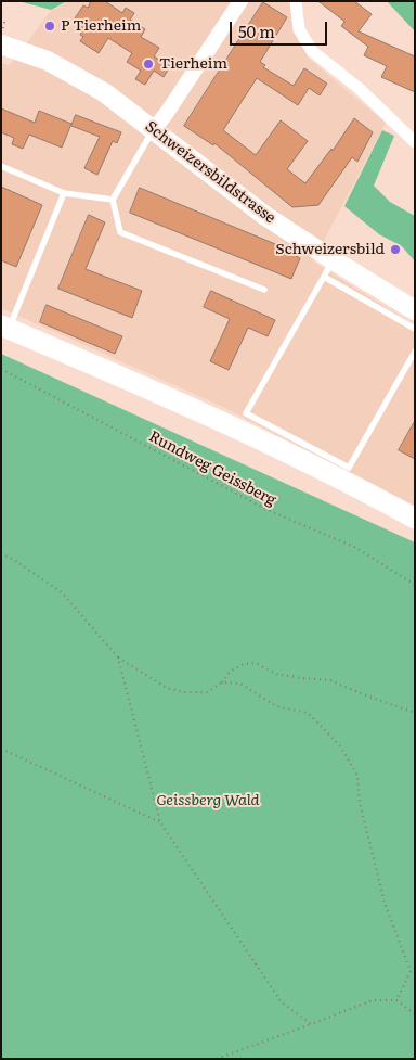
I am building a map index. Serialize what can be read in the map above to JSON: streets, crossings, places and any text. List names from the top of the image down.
{
  "streets": {
    "main road": ["Schweizersbildstrasse"],
    "path": ["Rundweg Geissberg"]
  },
  "parks": ["Geissberg Wald"],
  "places": ["P Tierheim", "Tierheim", "Schweizersbild"],
  "scale_bar": "50 m"
}
